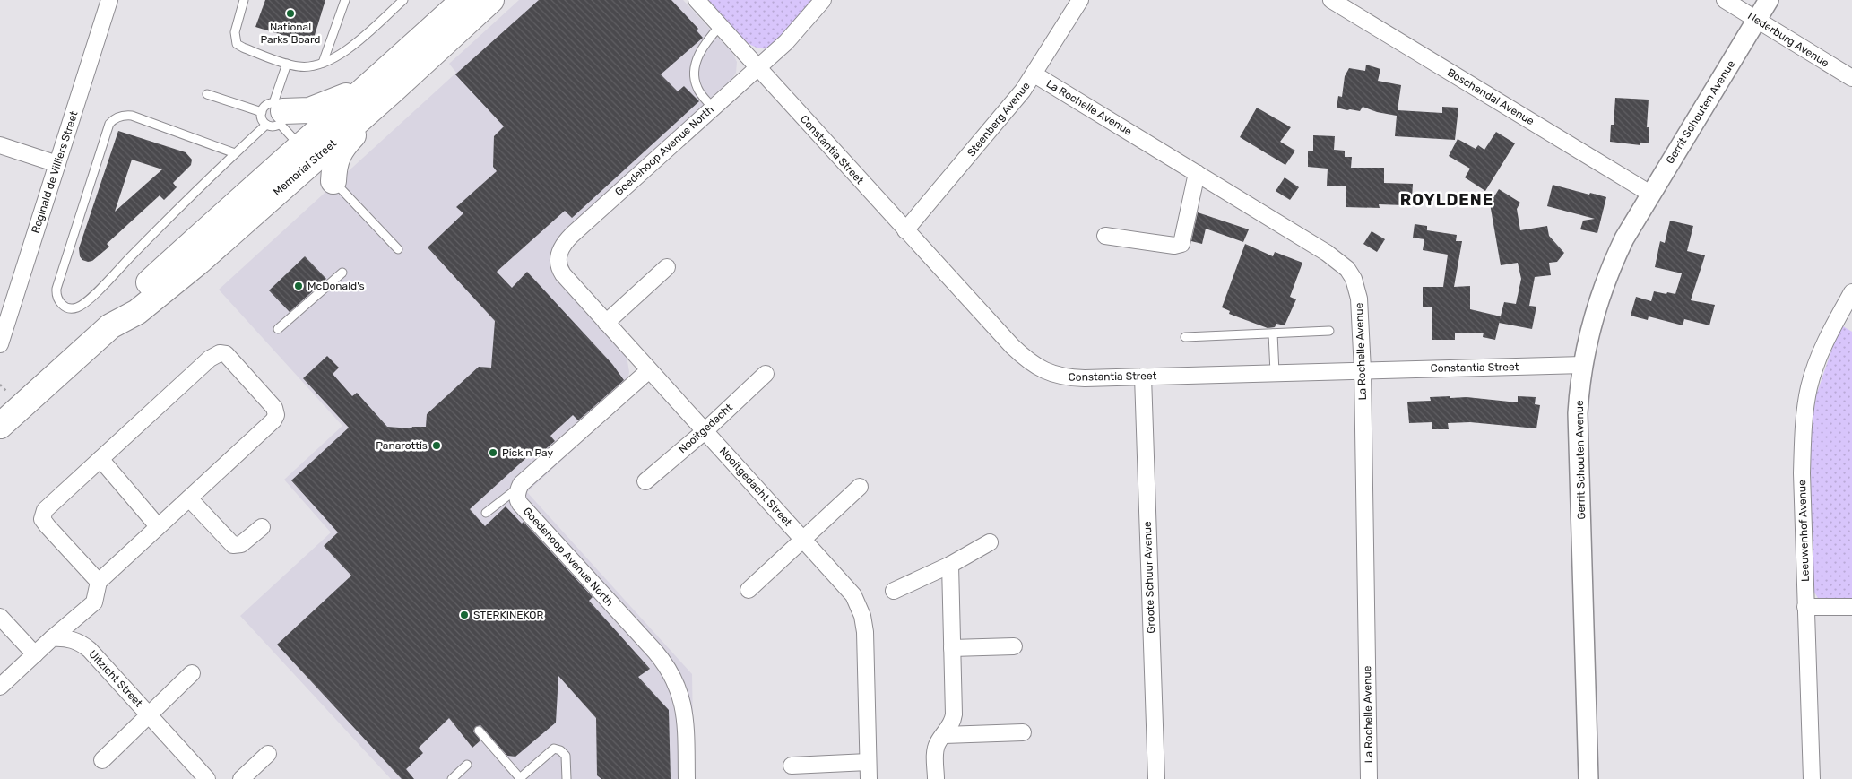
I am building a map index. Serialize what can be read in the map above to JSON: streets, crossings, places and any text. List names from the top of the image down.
{
  "streets": {
    "highway": ["Memorial Street"],
    "street": [
      "Nederburg Avenue",
      "Boschendal Avenue",
      "La Rochelle Avenue",
      "Gerrit Schouten Avenue",
      "Steenberg Avenue",
      "Constantia Street",
      "Goedehoop Avenue North",
      "Reginald de Villiers Street",
      "Nooitgedacht",
      "Nooitgedacht Street",
      "Leeuwenhof Avenue",
      "Groote Schuur Avenue",
      "Uitzicht Street"
    ]
  },
  "crossings": [
    ["Nederburg Avenue", "Gerrit Schouten Avenue"],
    ["Boschendal Avenue", "Gerrit Schouten Avenue"],
    ["La Rochelle Avenue", "Steenberg Avenue"],
    ["La Rochelle Avenue", "Constantia Street"],
    ["Gerrit Schouten Avenue", "Constantia Street"],
    ["Steenberg Avenue", "Constantia Street"],
    ["Constantia Street", "Goedehoop Avenue North"],
    ["Constantia Street", "Groote Schuur Avenue"],
    ["Goedehoop Avenue North", "Nooitgedacht Street"],
    ["Nooitgedacht", "Nooitgedacht Street"]
  ],
  "districts": ["ROYLDENE"],
  "places": [
    "National Parks Board",
    "McDonald's",
    "Panarottis",
    "Pick n Pay",
    "STERKINEKOR"
  ]
}
